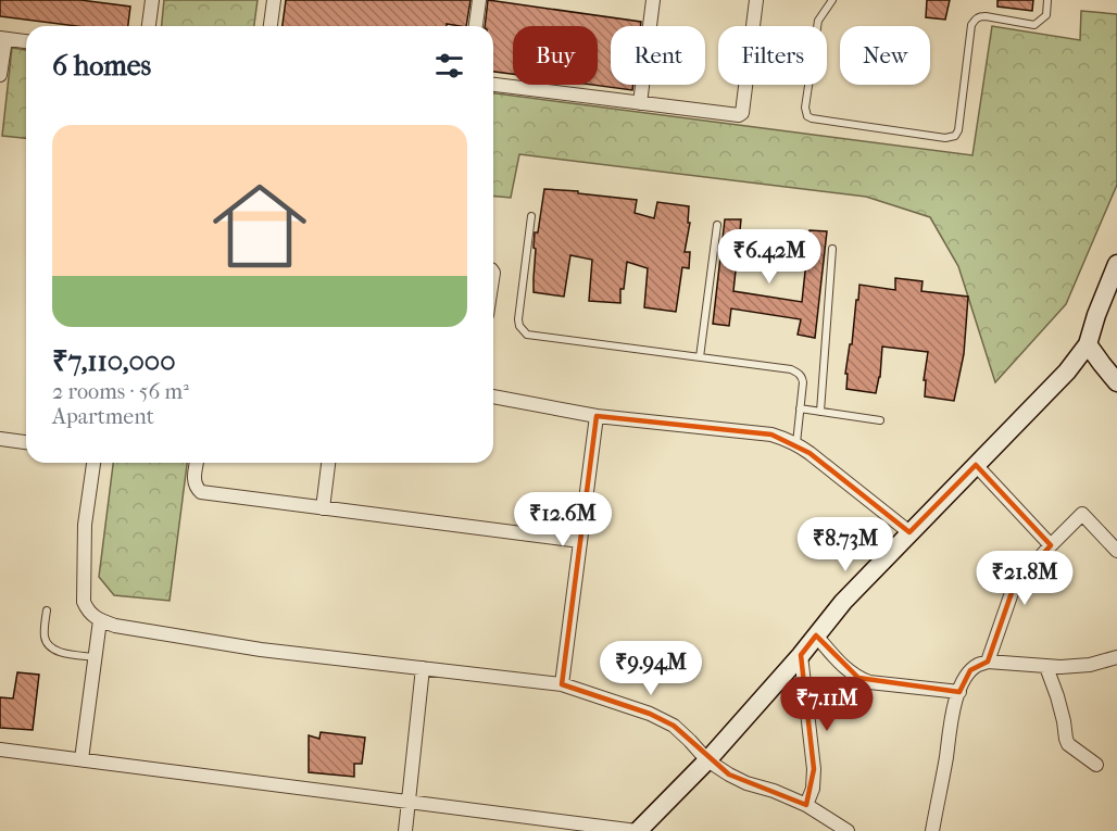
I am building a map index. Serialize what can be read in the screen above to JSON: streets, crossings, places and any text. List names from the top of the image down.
{
  "page": {
    "chip": [
      "Buy",
      "Rent",
      "Filters",
      "New"
    ],
    "heading": "6 homes",
    "list": [
      {
        "name": "₹7,110,000",
        "note": "2 rooms · 56 m² · Apartment"
      }
    ],
    "price": [
      "₹6.42M",
      "₹12.6M",
      "₹8.73M",
      "₹21.8M",
      "₹9.94M",
      "₹7.11M"
    ]
  }
}
